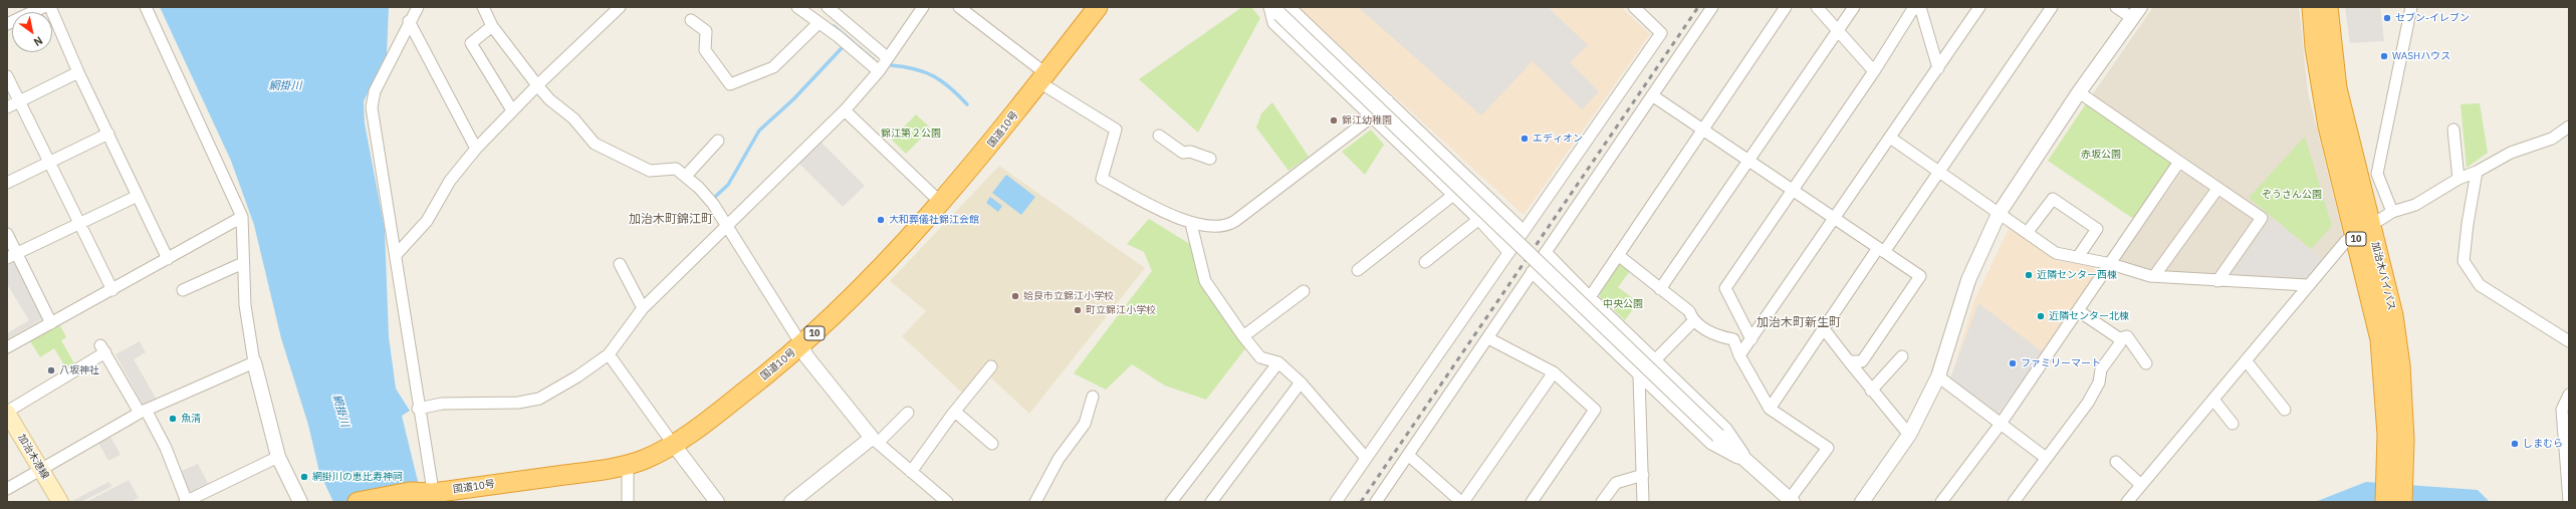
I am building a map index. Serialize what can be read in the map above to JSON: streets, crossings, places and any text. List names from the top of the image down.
{
  "streets": {
    "highway": ["国道10号", "10", "加治木バイパス"],
    "main road": ["加治木港線"]
  },
  "districts": ["加治木町錦江町", "加治木町新生町"],
  "water": ["網掛川"],
  "parks": [
    "錦江第２公園",
    "赤坂公園",
    "ぞうさん公園",
    "中央公園"
  ],
  "places": [
    "セブン-イレブン",
    "WASHハウス",
    "錦江幼稚園",
    "エディオン",
    "大和葬儀社錦江会館",
    "近隣センター西棟",
    "姶良市立錦江小学校",
    "町立錦江小学校",
    "近隣センター北棟",
    "ファミリーマート",
    "八坂神社",
    "魚清",
    "しまむら",
    "網掛川の恵比寿神祠"
  ],
  "north": "bottom right"
}
